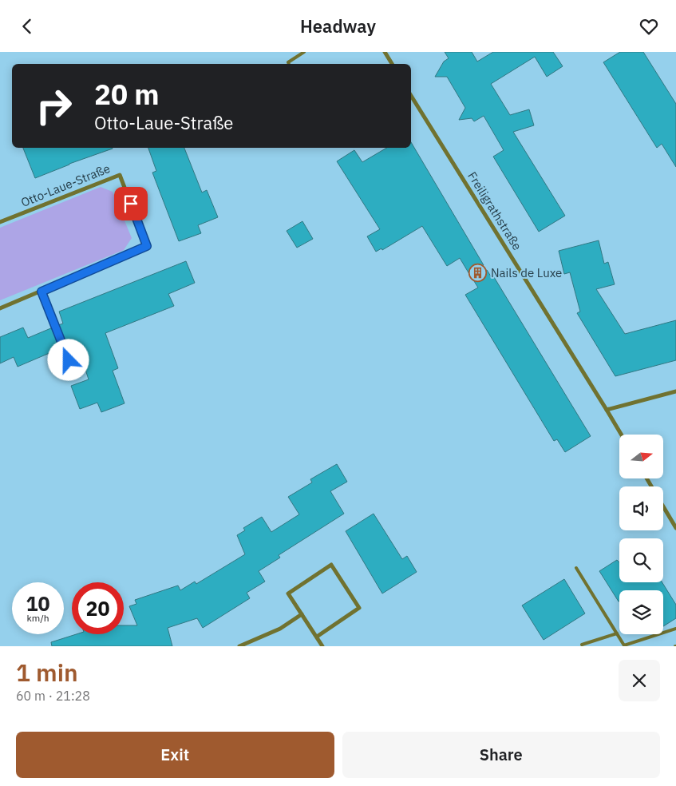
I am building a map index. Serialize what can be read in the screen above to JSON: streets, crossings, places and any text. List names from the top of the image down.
{
  "streets": {
    "street": ["Otto-Laue-Straße", "Freiligrathstraße"]
  },
  "places": {
    "building": ["Nails de Luxe"]
  },
  "north": "right",
  "page": {
    "header": "Headway",
    "turn": ["20 m", "Otto-Laue-Straße"],
    "speed": "10 km/h",
    "limit": "20",
    "heading": ["1 min", "60 m · 21:28"],
    "buttons": ["Exit", "Share"]
  }
}
